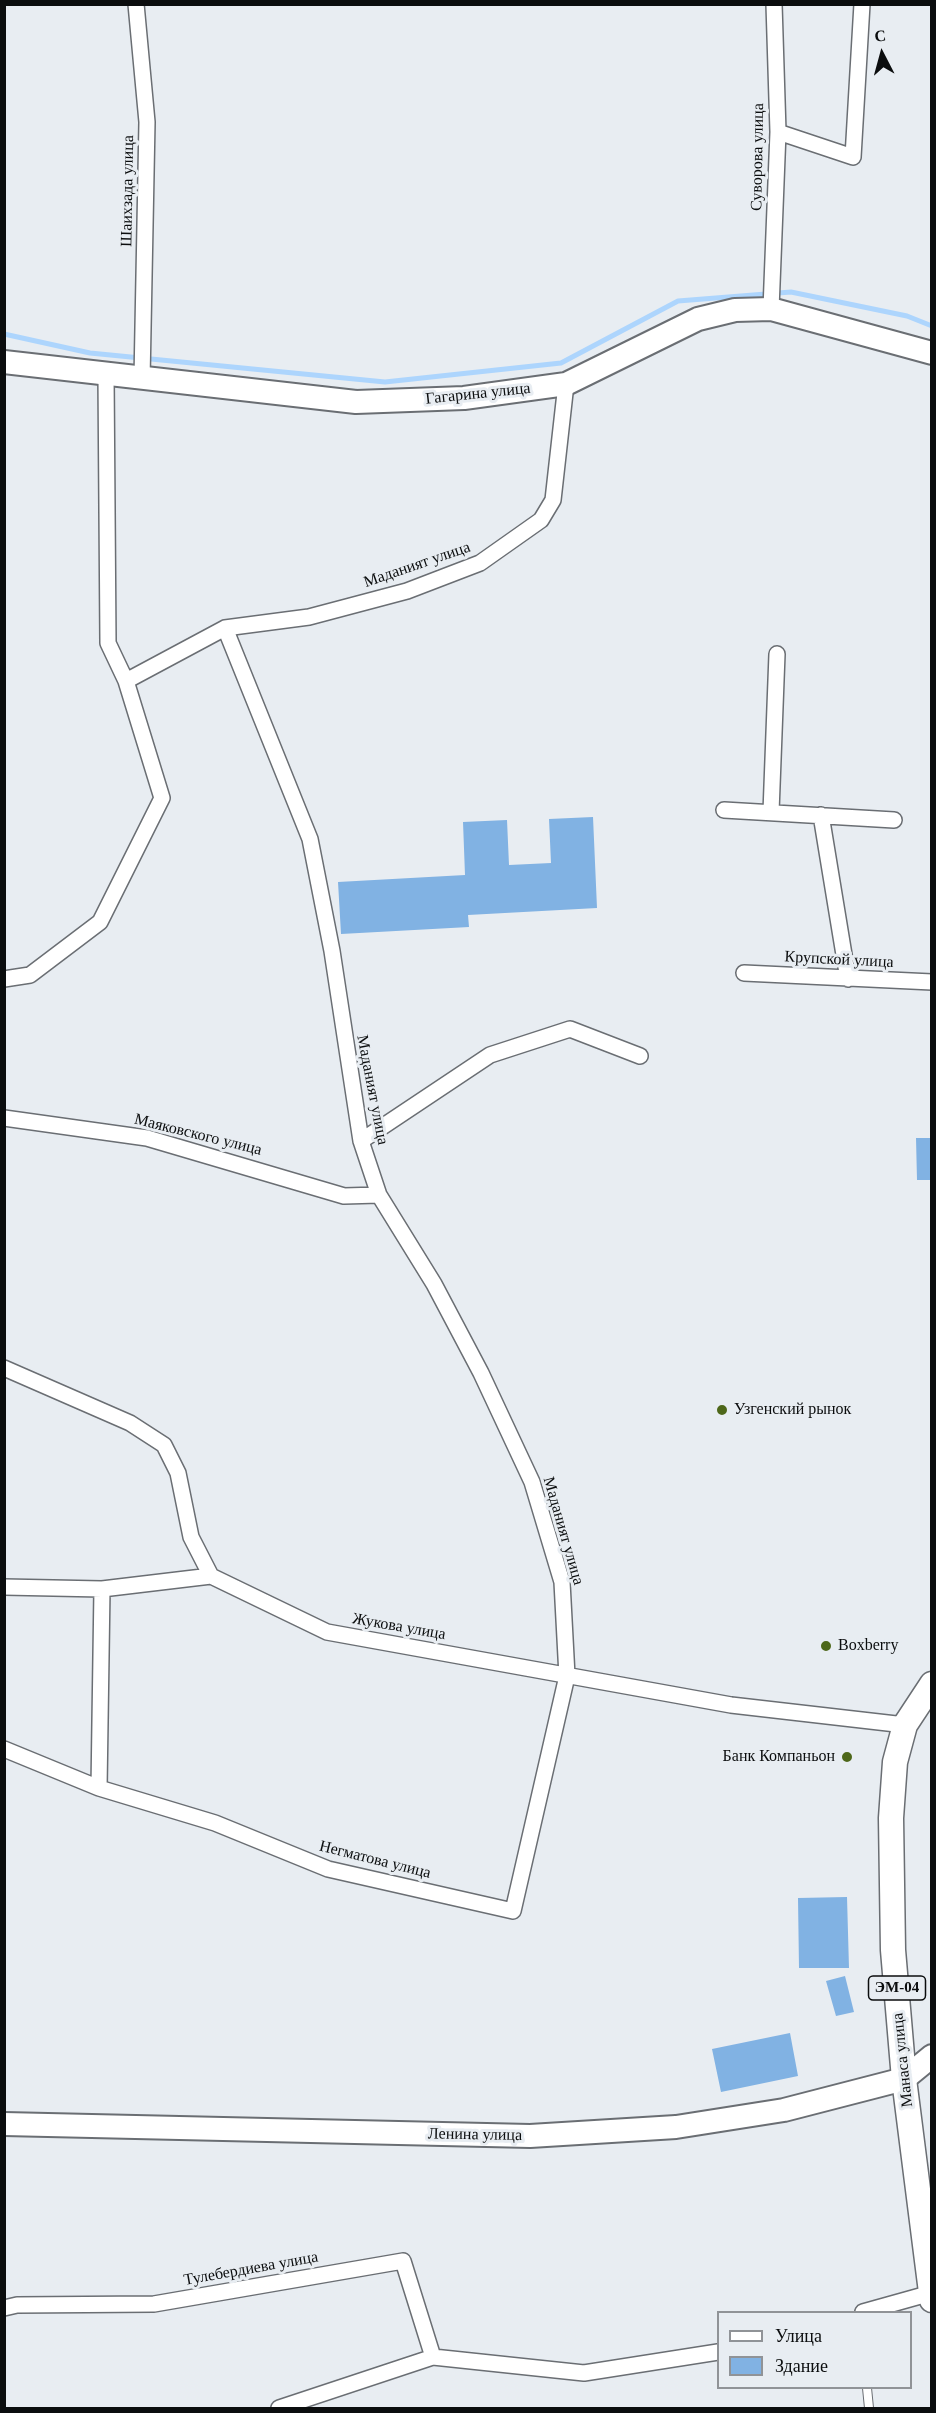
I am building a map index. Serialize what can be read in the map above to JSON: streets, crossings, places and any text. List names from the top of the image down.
{
  "streets": {
    "main road": ["ЭМ-04", "Манаса улица"],
    "street": [
      "Суворова улица",
      "Шаихзада улица",
      "Гагарина улица",
      "Маданият улица",
      "Крупской улица",
      "Маяковского улица",
      "Жукова улица",
      "Негматова улица",
      "Ленина улица",
      "Тулебердиева улица"
    ]
  },
  "crossings": [
    ["Суворова улица", "Гагарина улица"],
    ["Шаихзада улица", "Гагарина улица"],
    ["Гагарина улица", "Маданият улица"],
    ["Маданият улица", "Маяковского улица"],
    ["Маданият улица", "Жукова улица"],
    ["Маданият улица", "Негматова улица"],
    ["Жукова улица", "Негматова улица"],
    ["Жукова улица", "Манаса улица"],
    ["Манаса улица", "Ленина улица"]
  ],
  "places": ["Узгенский рынок", "Boxberry", "Банк Компаньон"],
  "legend": ["Улица", "Здание"],
  "north": "top"
}
